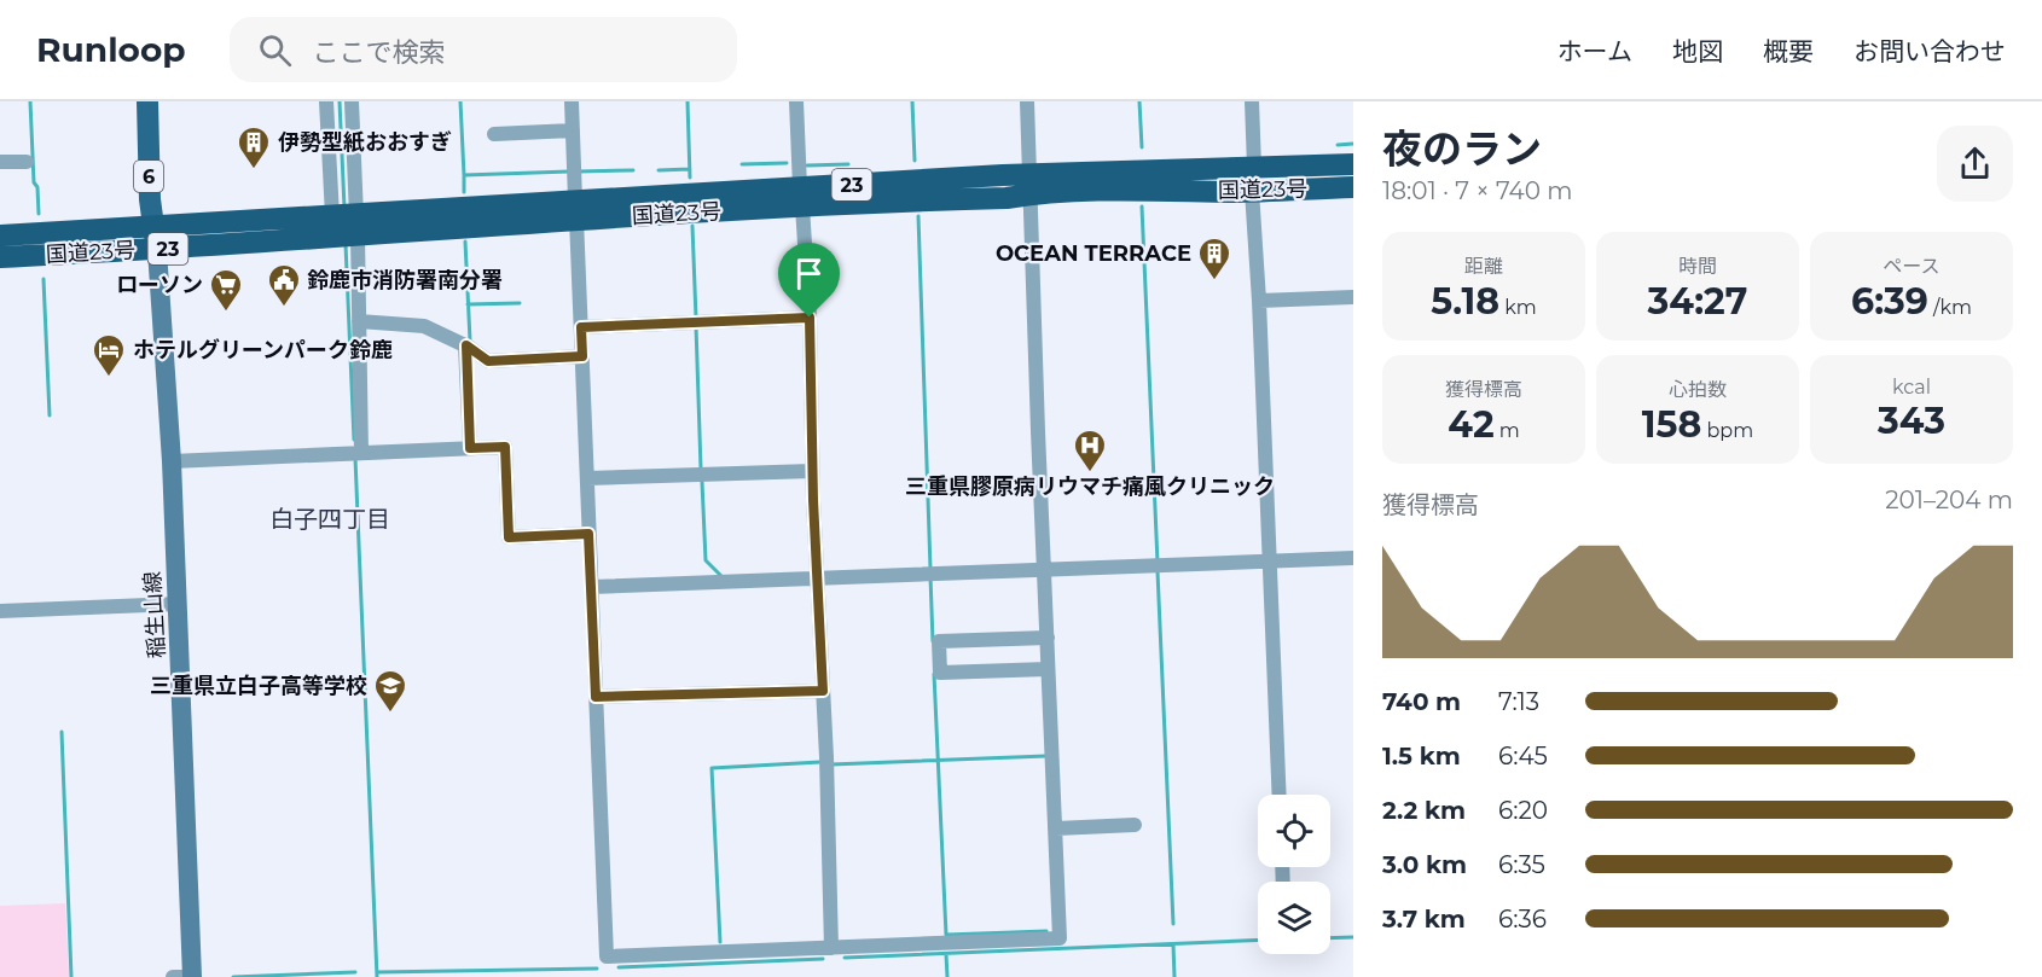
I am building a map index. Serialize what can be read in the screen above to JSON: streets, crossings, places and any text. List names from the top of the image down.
{
  "streets": {
    "highway": ["23", "国道23号"],
    "main road": ["6", "稲生山線"]
  },
  "crossings": [
    ["6", "国道23号"],
    ["6", "稲生山線"],
    ["国道23号", "稲生山線"]
  ],
  "districts": ["白子四丁目"],
  "places": {
    "building": ["伊勢型紙おおすぎ", "OCEAN TERRACE"],
    "public building": ["鈴鹿市消防署南分署"],
    "supermarket": ["ローソン"],
    "hotel": ["ホテルグリーンパーク鈴鹿"],
    "hospital": ["三重県膠原病リウマチ痛風クリニック"],
    "school or university": ["三重県立白子高等学校"]
  },
  "page": {
    "header": "Runloop",
    "search": "ここで検索",
    "nav": [
      "ホーム",
      "地図",
      "概要",
      "お問い合わせ"
    ],
    "heading": ["夜のラン", "18:01 · 7 × 740 m"],
    "stats": [
      ["距離", "5.18 km"],
      ["時間", "34:27"],
      ["ペース", "6:39 /km"],
      ["獲得標高", "42 m"],
      ["心拍数", "158 bpm"],
      ["kcal", "343"]
    ],
    "chart": ["獲得標高", "201–204 m"],
    "list": [
      {
        "name": "740 m",
        "note": "7:13"
      },
      {
        "name": "1.5 km",
        "note": "6:45"
      },
      {
        "name": "2.2 km",
        "note": "6:20"
      },
      {
        "name": "3.0 km",
        "note": "6:35"
      },
      {
        "name": "3.7 km",
        "note": "6:36"
      }
    ]
  }
}
